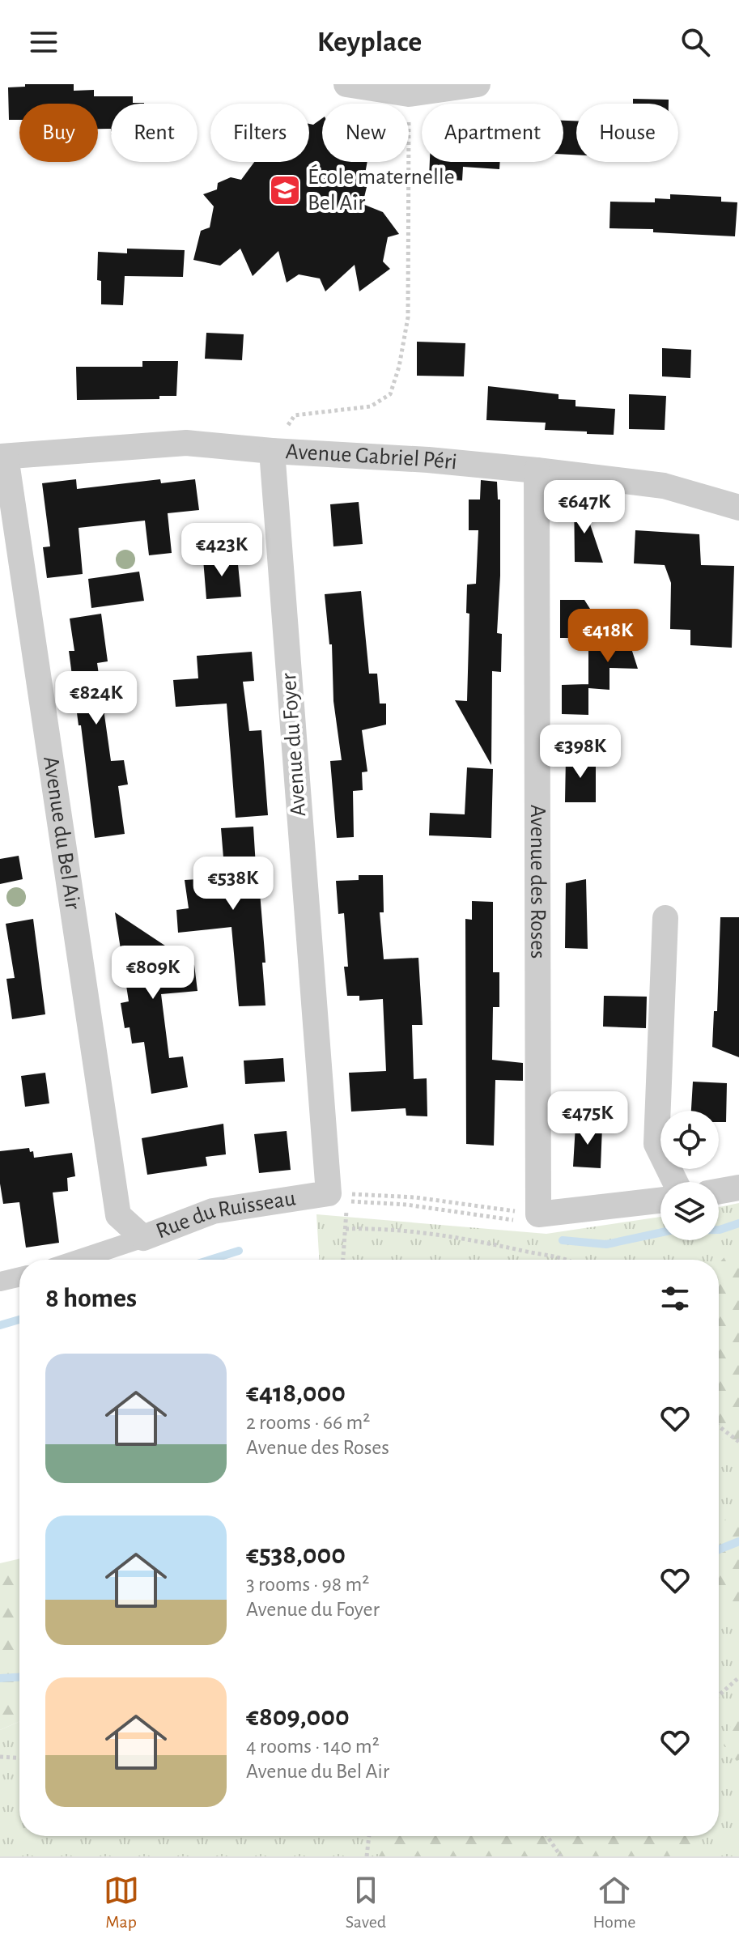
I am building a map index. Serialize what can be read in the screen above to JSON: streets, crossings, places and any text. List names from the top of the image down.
{
  "streets": {
    "street": [
      "Avenue Gabriel Péri",
      "Avenue du Foyer",
      "Avenue du Bel Air",
      "Avenue des Roses",
      "Rue du Ruisseau"
    ]
  },
  "crossings": [
    ["Avenue Gabriel Péri", "Avenue du Foyer"],
    ["Avenue Gabriel Péri", "Avenue du Bel Air"],
    ["Avenue Gabriel Péri", "Avenue des Roses"],
    ["Avenue du Foyer", "Rue du Ruisseau"],
    ["Avenue du Bel Air", "Rue du Ruisseau"]
  ],
  "places": {
    "school or university": ["École maternelle Bel Air"]
  },
  "page": {
    "header": "Keyplace",
    "chip": [
      "Buy",
      "Rent",
      "Filters",
      "New",
      "Apartment",
      "House"
    ],
    "price": [
      "€647K",
      "€423K",
      "€418K",
      "€824K",
      "€398K",
      "€538K",
      "€809K",
      "€475K"
    ],
    "heading": "8 homes",
    "list": [
      {
        "name": "€418,000",
        "note": "2 rooms · 66 m² · Avenue des Roses"
      },
      {
        "name": "€538,000",
        "note": "3 rooms · 98 m² · Avenue du Foyer"
      },
      {
        "name": "€809,000",
        "note": "4 rooms · 140 m² · Avenue du Bel Air"
      }
    ],
    "tabs": ["Map", "Saved", "Home"]
  }
}
